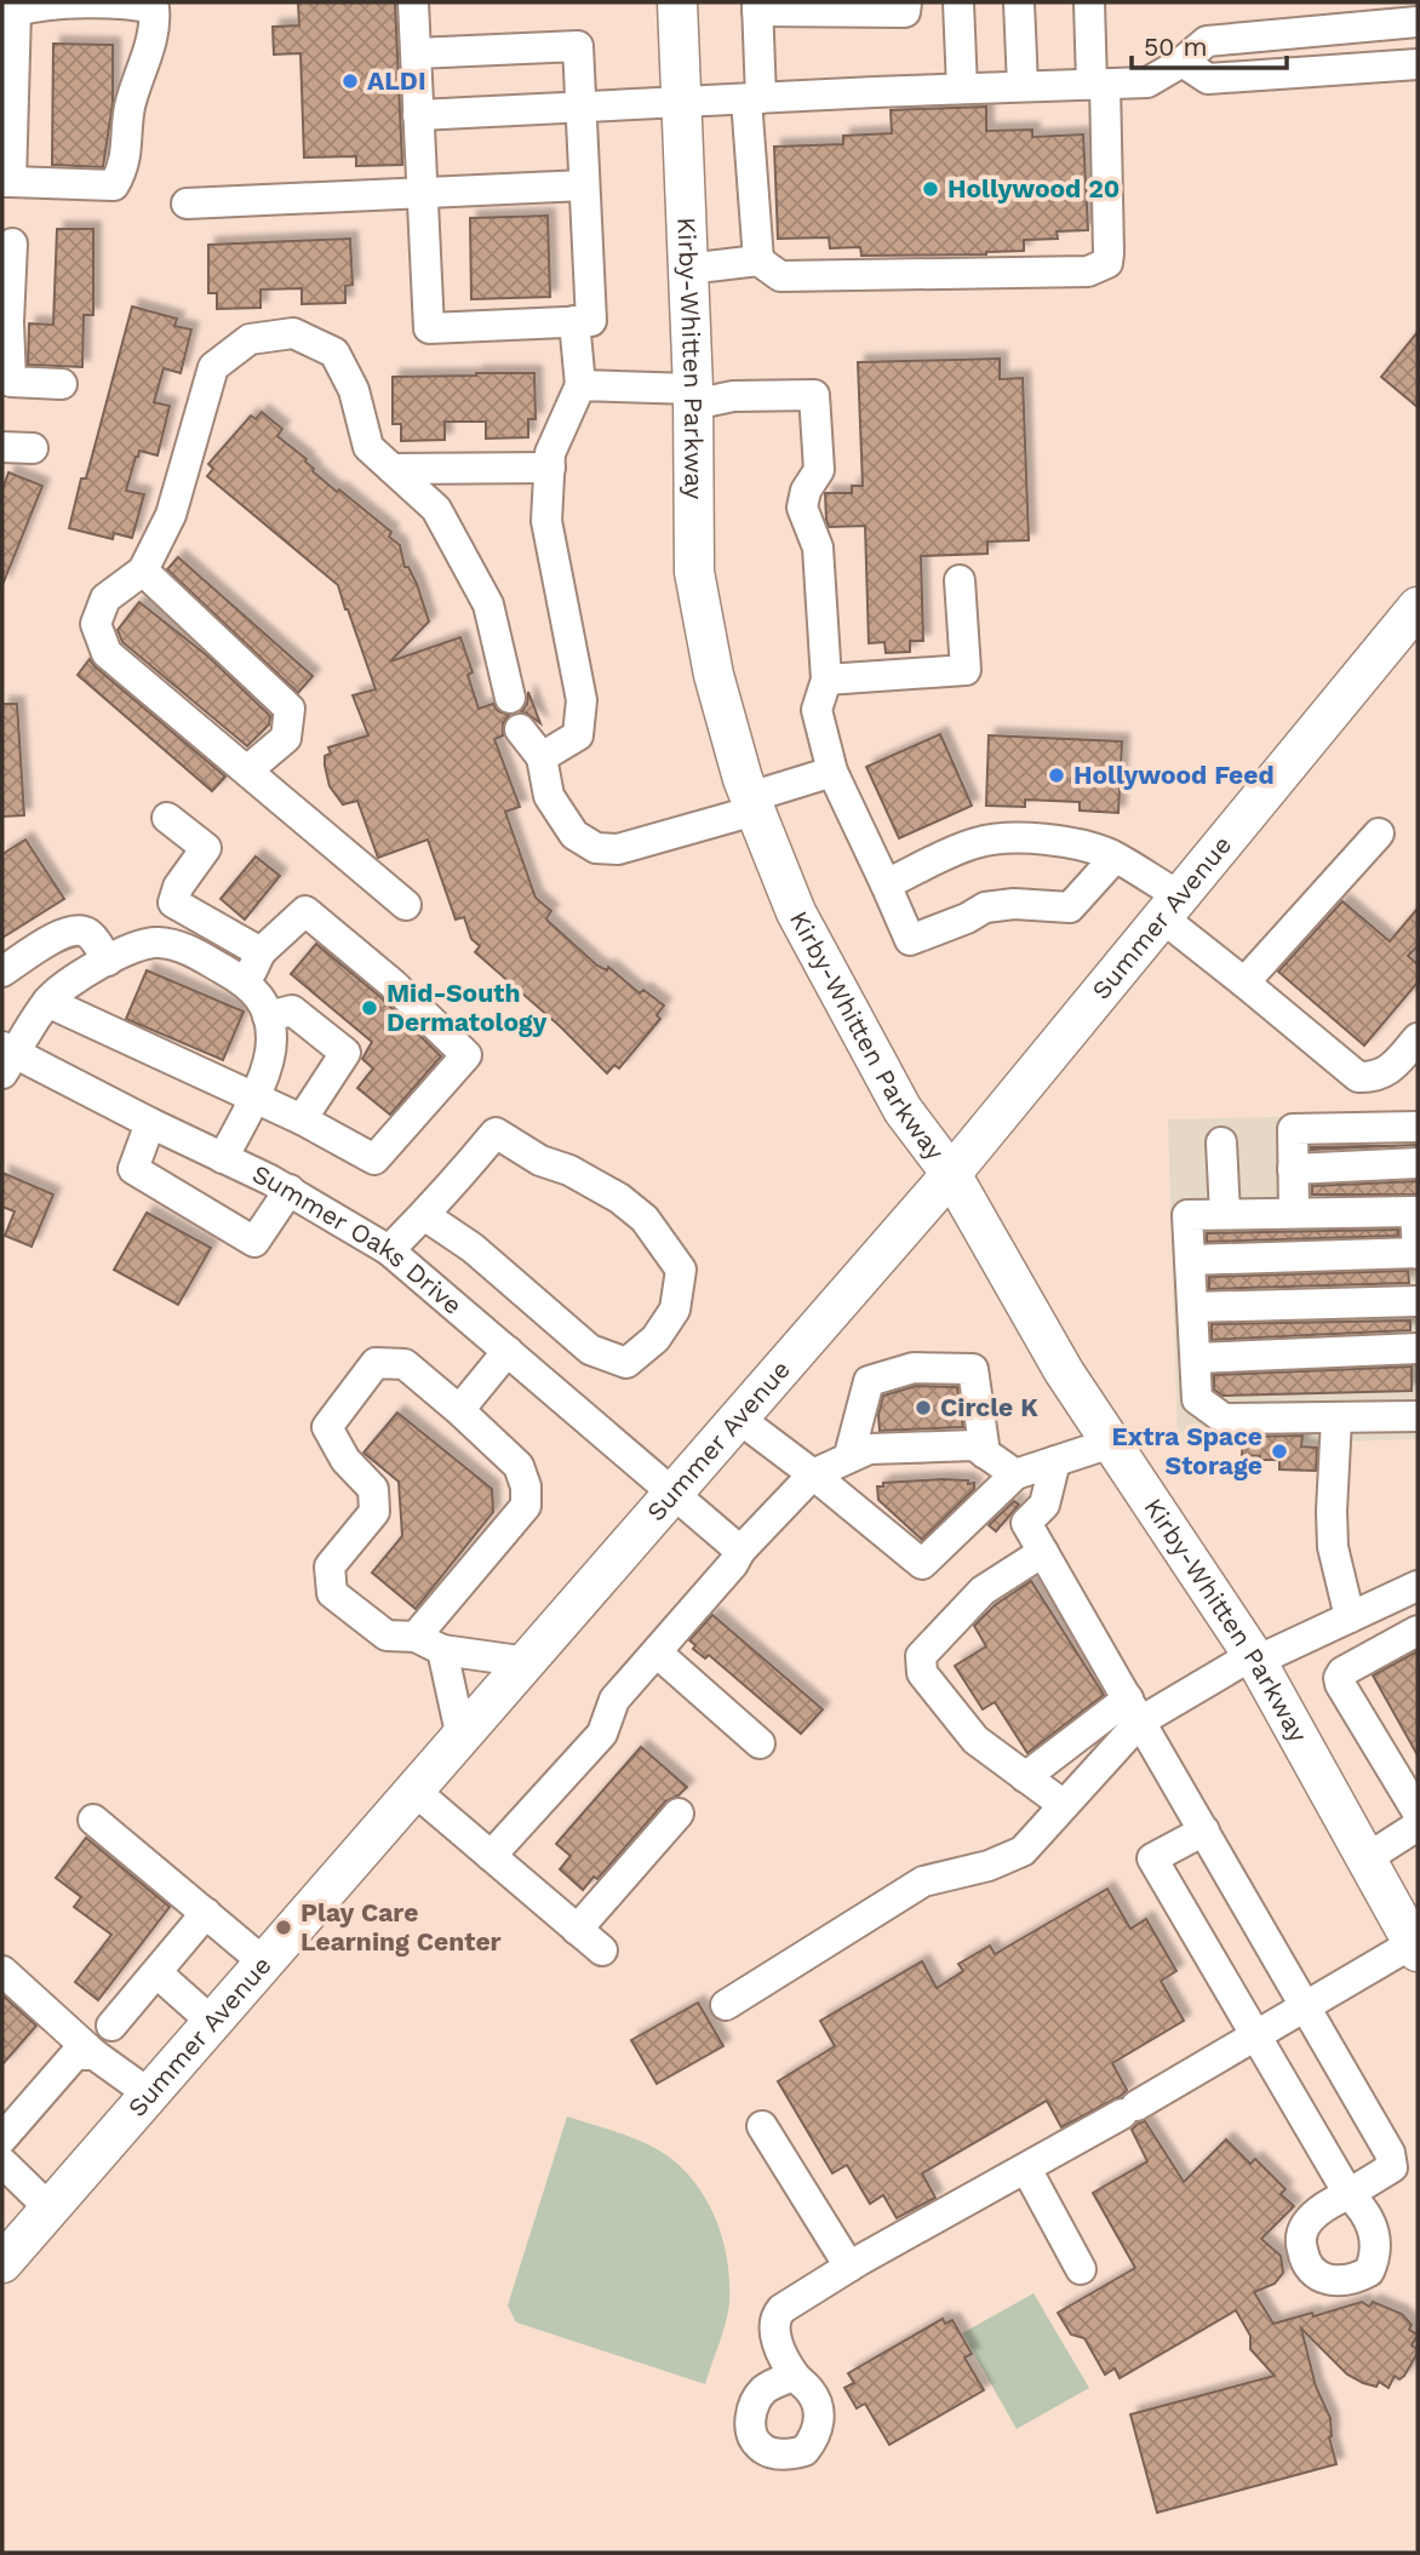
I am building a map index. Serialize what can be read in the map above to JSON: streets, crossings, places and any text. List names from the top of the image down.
{
  "streets": {
    "main road": ["Kirby-Whitten Parkway", "Summer Avenue"],
    "street": ["Summer Oaks Drive"]
  },
  "crossings": [
    ["Kirby-Whitten Parkway", "Summer Avenue"],
    ["Summer Avenue", "Summer Oaks Drive"]
  ],
  "places": [
    "ALDI",
    "Hollywood 20",
    "Hollywood Feed",
    "Mid-South Dermatology",
    "Circle K",
    "Extra Space Storage",
    "Play Care Learning Center"
  ],
  "scale_bar": "50 m"
}
